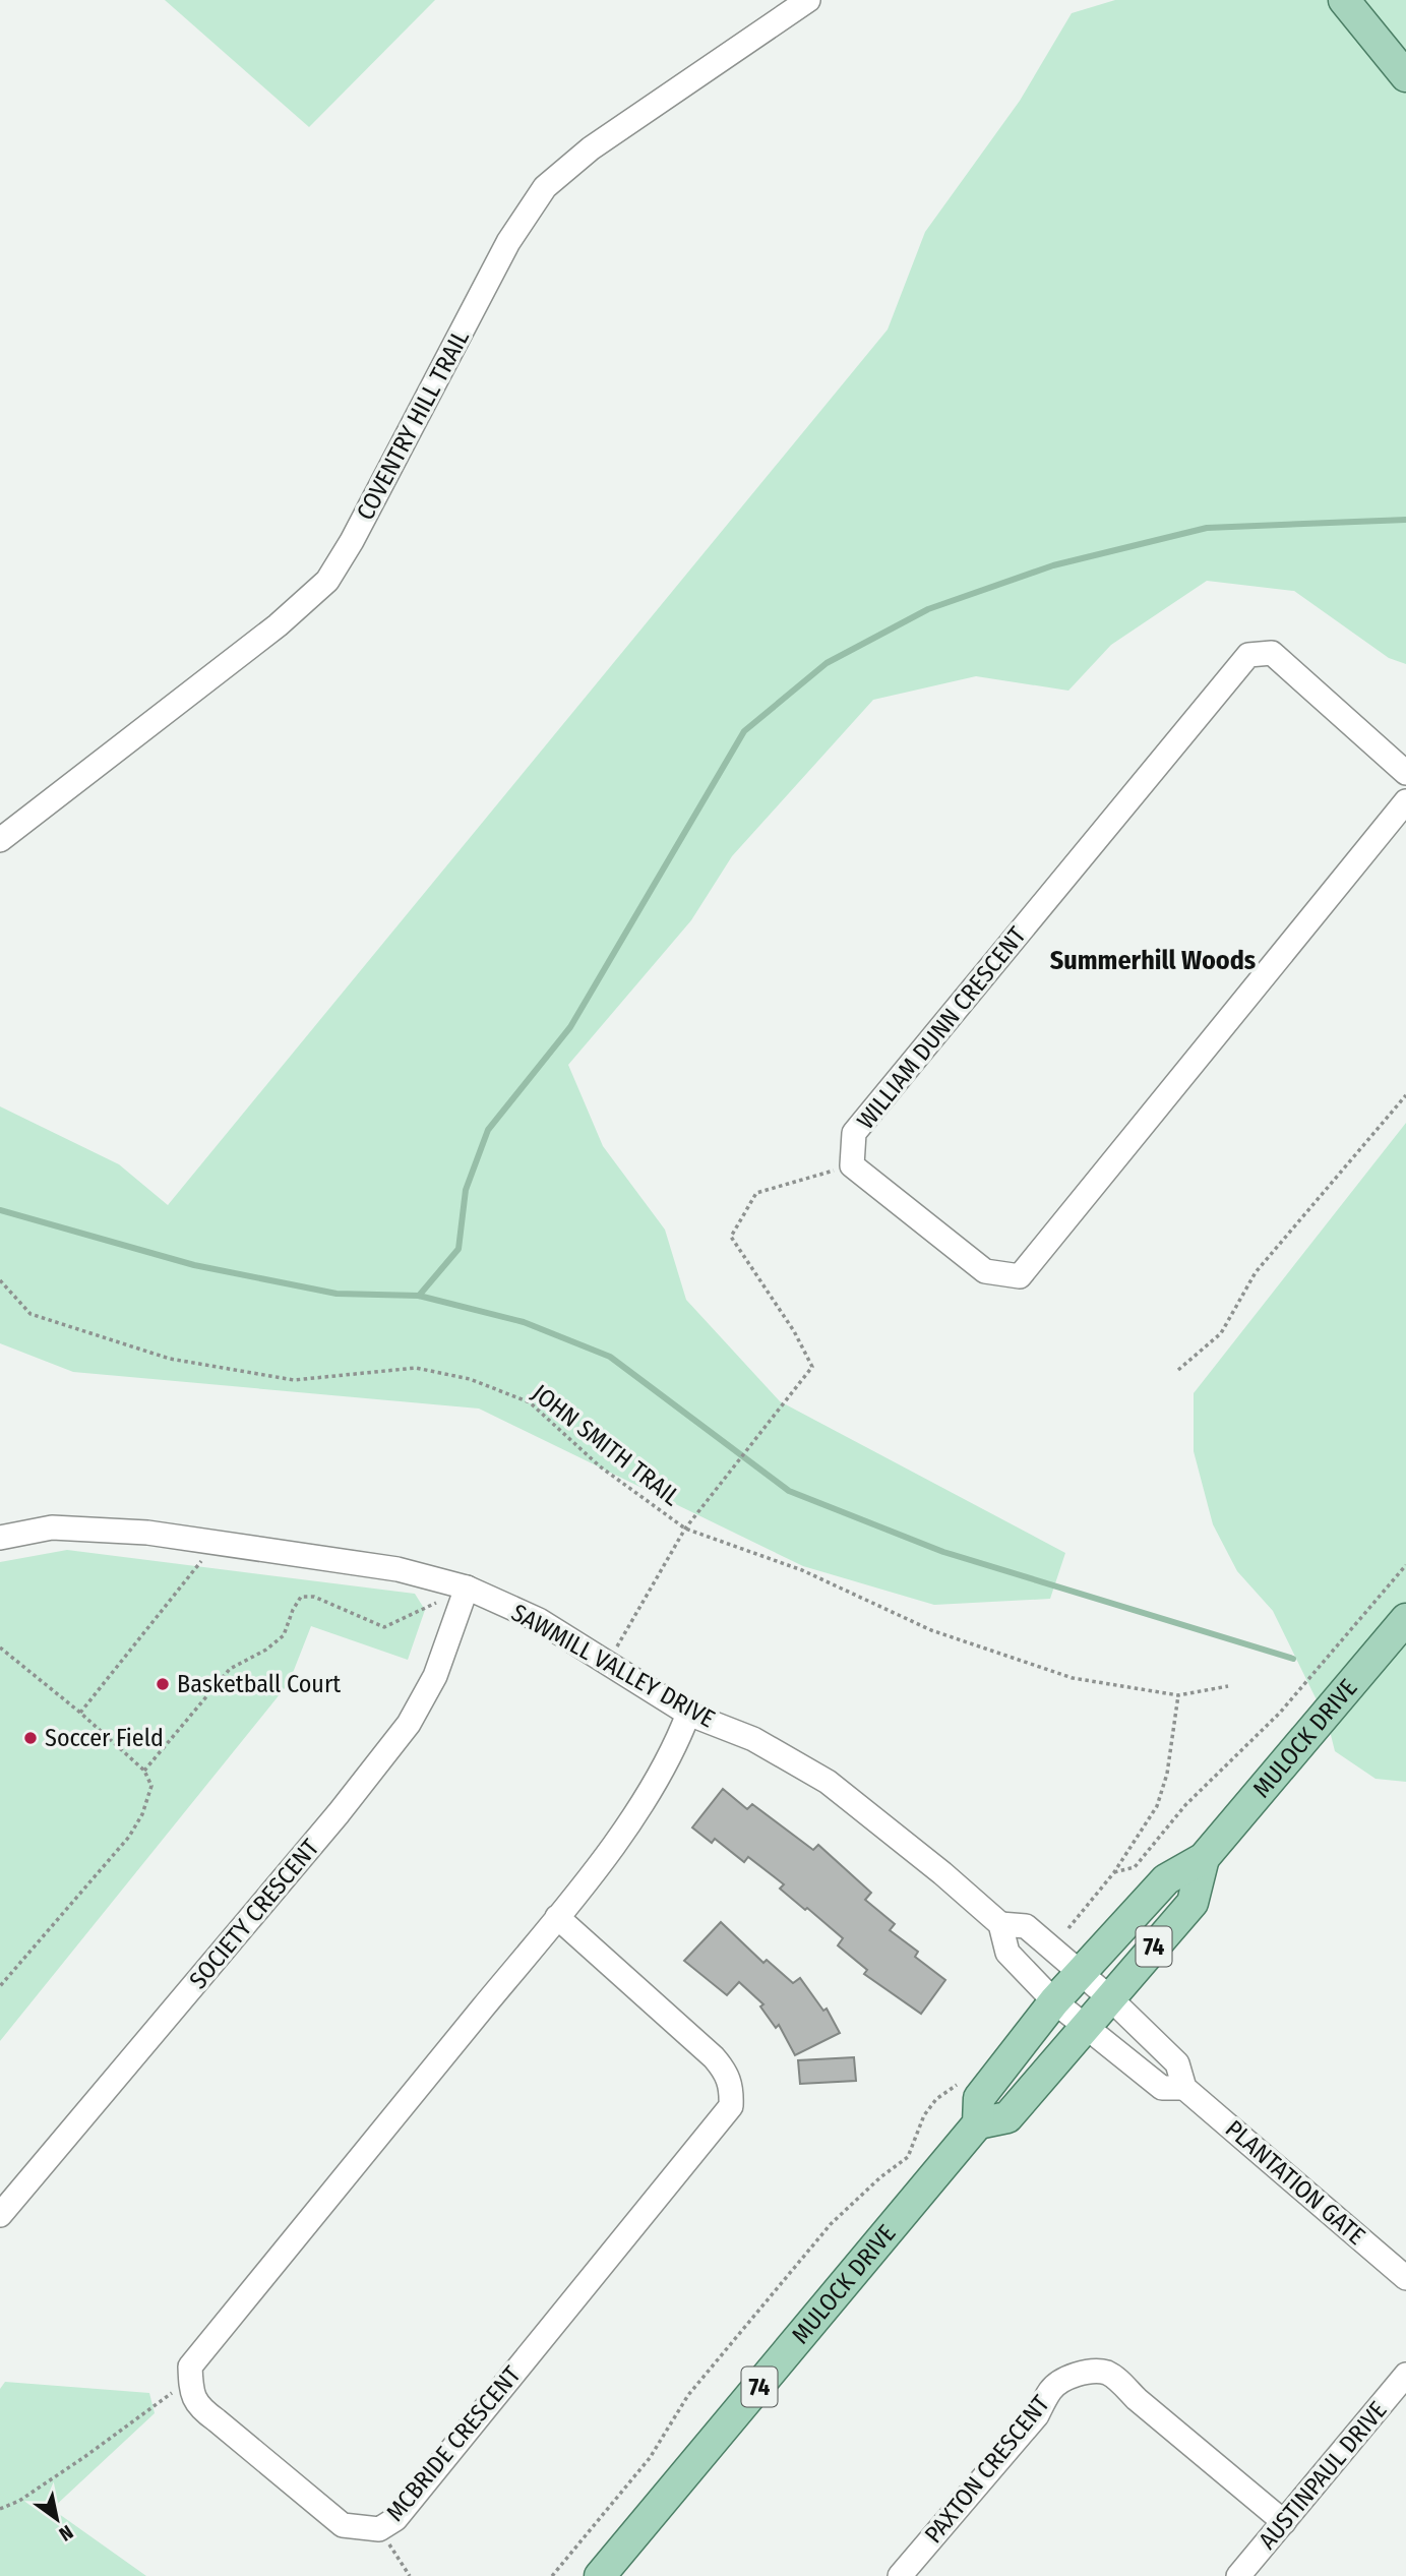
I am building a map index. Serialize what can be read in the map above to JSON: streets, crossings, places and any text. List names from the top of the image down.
{
  "streets": {
    "main road": ["MULOCK DRIVE", "74"],
    "street": [
      "COVENTRY HILL TRAIL",
      "WILLIAM DUNN CRESCENT",
      "SAWMILL VALLEY DRIVE",
      "SOCIETY CRESCENT",
      "PLANTATION GATE",
      "MCBRIDE CRESCENT",
      "PAXTON CRESCENT",
      "AUSTINPAUL DRIVE"
    ],
    "path": ["JOHN SMITH TRAIL"]
  },
  "crossings": [
    ["SAWMILL VALLEY DRIVE", "MULOCK DRIVE"],
    ["SAWMILL VALLEY DRIVE", "SOCIETY CRESCENT"],
    ["SAWMILL VALLEY DRIVE", "PLANTATION GATE"],
    ["MULOCK DRIVE", "PLANTATION GATE"],
    ["PAXTON CRESCENT", "AUSTINPAUL DRIVE"]
  ],
  "districts": ["Summerhill Woods"],
  "places": ["Basketball Court", "Soccer Field"],
  "north": "bottom right"
}
